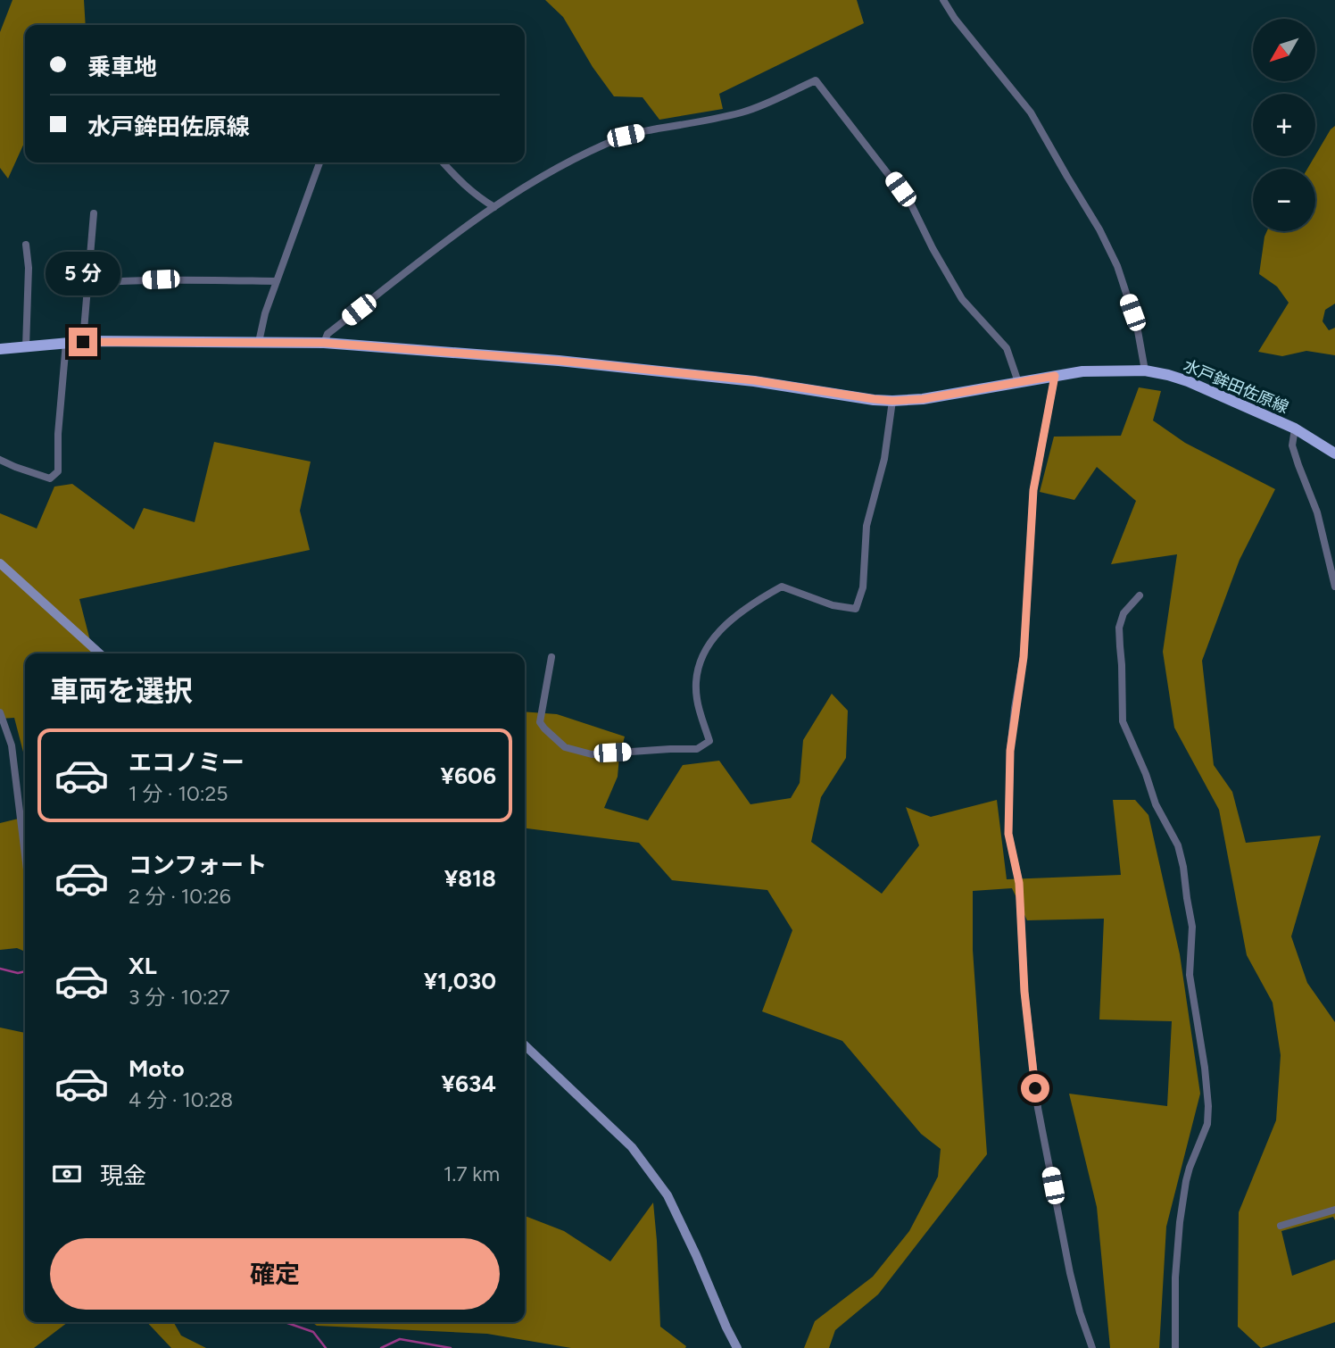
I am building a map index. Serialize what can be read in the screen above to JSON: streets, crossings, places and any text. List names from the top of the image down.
{
  "streets": {
    "main road": ["水戸鉾田佐原線"]
  },
  "north": "bottom left",
  "page": {
    "map_buttons": ["+", "−"],
    "banner": ["乗車地", "水戸鉾田佐原線"],
    "bubble": "5 分",
    "heading": "車両を選択",
    "list": [
      {
        "name": "エコノミー",
        "note": "1 分 · 10:25",
        "value": "¥606"
      },
      {
        "name": "コンフォート",
        "note": "2 分 · 10:26",
        "value": "¥818"
      },
      {
        "name": "XL",
        "note": "3 分 · 10:27",
        "value": "¥1,030"
      },
      {
        "name": "Moto",
        "note": "4 分 · 10:28",
        "value": "¥634"
      }
    ],
    "pay": ["現金", "1.7 km"],
    "buttons": "確定"
  }
}
